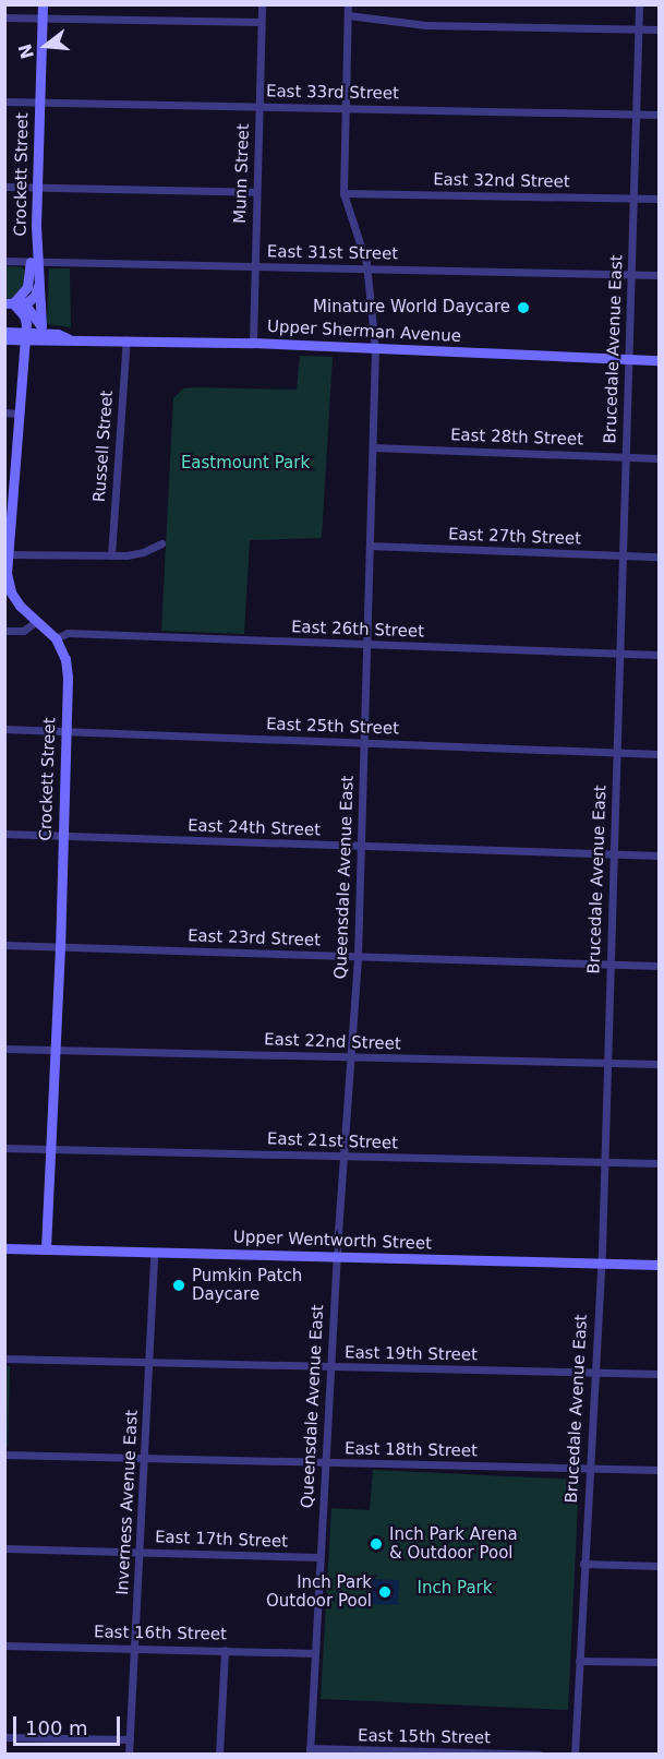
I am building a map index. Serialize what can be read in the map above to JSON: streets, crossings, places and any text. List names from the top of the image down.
{
  "streets": {
    "main road": ["Crockett Street", "Upper Sherman Avenue", "Upper Wentworth Street"],
    "street": [
      "East 33rd Street",
      "Munn Street",
      "East 32nd Street",
      "East 31st Street",
      "Brucedale Avenue East",
      "East 28th Street",
      "Russell Street",
      "East 27th Street",
      "East 26th Street",
      "East 25th Street",
      "East 24th Street",
      "Queensdale Avenue East",
      "East 23rd Street",
      "East 22nd Street",
      "East 21st Street",
      "East 19th Street",
      "East 18th Street",
      "Inverness Avenue East",
      "East 17th Street",
      "East 16th Street",
      "East 15th Street"
    ]
  },
  "crossings": [
    ["East 33rd Street", "Munn Street"],
    ["East 33rd Street", "Crockett Street"],
    ["East 33rd Street", "Brucedale Avenue East"],
    ["East 33rd Street", "Queensdale Avenue East"],
    ["Munn Street", "East 31st Street"],
    ["Munn Street", "Upper Sherman Avenue"],
    ["Crockett Street", "East 31st Street"],
    ["Crockett Street", "East 26th Street"],
    ["Crockett Street", "East 25th Street"],
    ["Crockett Street", "East 24th Street"],
    ["Crockett Street", "East 23rd Street"],
    ["Crockett Street", "East 22nd Street"],
    ["Crockett Street", "East 21st Street"],
    ["Crockett Street", "Upper Wentworth Street"],
    ["East 32nd Street", "Brucedale Avenue East"],
    ["East 32nd Street", "Queensdale Avenue East"],
    ["East 31st Street", "Brucedale Avenue East"],
    ["East 31st Street", "Queensdale Avenue East"],
    ["Upper Sherman Avenue", "Brucedale Avenue East"],
    ["Upper Sherman Avenue", "Russell Street"],
    ["Upper Sherman Avenue", "Queensdale Avenue East"],
    ["Brucedale Avenue East", "East 28th Street"],
    ["Brucedale Avenue East", "East 27th Street"],
    ["Brucedale Avenue East", "East 26th Street"],
    ["Brucedale Avenue East", "East 25th Street"],
    ["Brucedale Avenue East", "East 24th Street"],
    ["Brucedale Avenue East", "East 23rd Street"],
    ["Brucedale Avenue East", "East 22nd Street"],
    ["Brucedale Avenue East", "East 21st Street"],
    ["Brucedale Avenue East", "Upper Wentworth Street"],
    ["Brucedale Avenue East", "East 19th Street"],
    ["Brucedale Avenue East", "East 18th Street"],
    ["East 28th Street", "Queensdale Avenue East"],
    ["East 27th Street", "Queensdale Avenue East"],
    ["East 26th Street", "Queensdale Avenue East"],
    ["East 25th Street", "Queensdale Avenue East"],
    ["East 24th Street", "Queensdale Avenue East"],
    ["Queensdale Avenue East", "East 23rd Street"],
    ["Queensdale Avenue East", "East 22nd Street"],
    ["Queensdale Avenue East", "East 21st Street"],
    ["Queensdale Avenue East", "Upper Wentworth Street"],
    ["Queensdale Avenue East", "East 19th Street"],
    ["Queensdale Avenue East", "East 18th Street"],
    ["Queensdale Avenue East", "East 17th Street"],
    ["Queensdale Avenue East", "East 16th Street"],
    ["Queensdale Avenue East", "East 15th Street"],
    ["Upper Wentworth Street", "Inverness Avenue East"],
    ["East 19th Street", "Inverness Avenue East"],
    ["East 18th Street", "Inverness Avenue East"],
    ["Inverness Avenue East", "East 17th Street"],
    ["Inverness Avenue East", "East 16th Street"]
  ],
  "parks": ["Eastmount Park", "Inch Park"],
  "places": [
    "Minature World Daycare",
    "Pumkin Patch Daycare",
    "Inch Park Arena & Outdoor Pool",
    "Inch Park Outdoor Pool"
  ],
  "scale_bar": "100 m",
  "north": "left"
}
